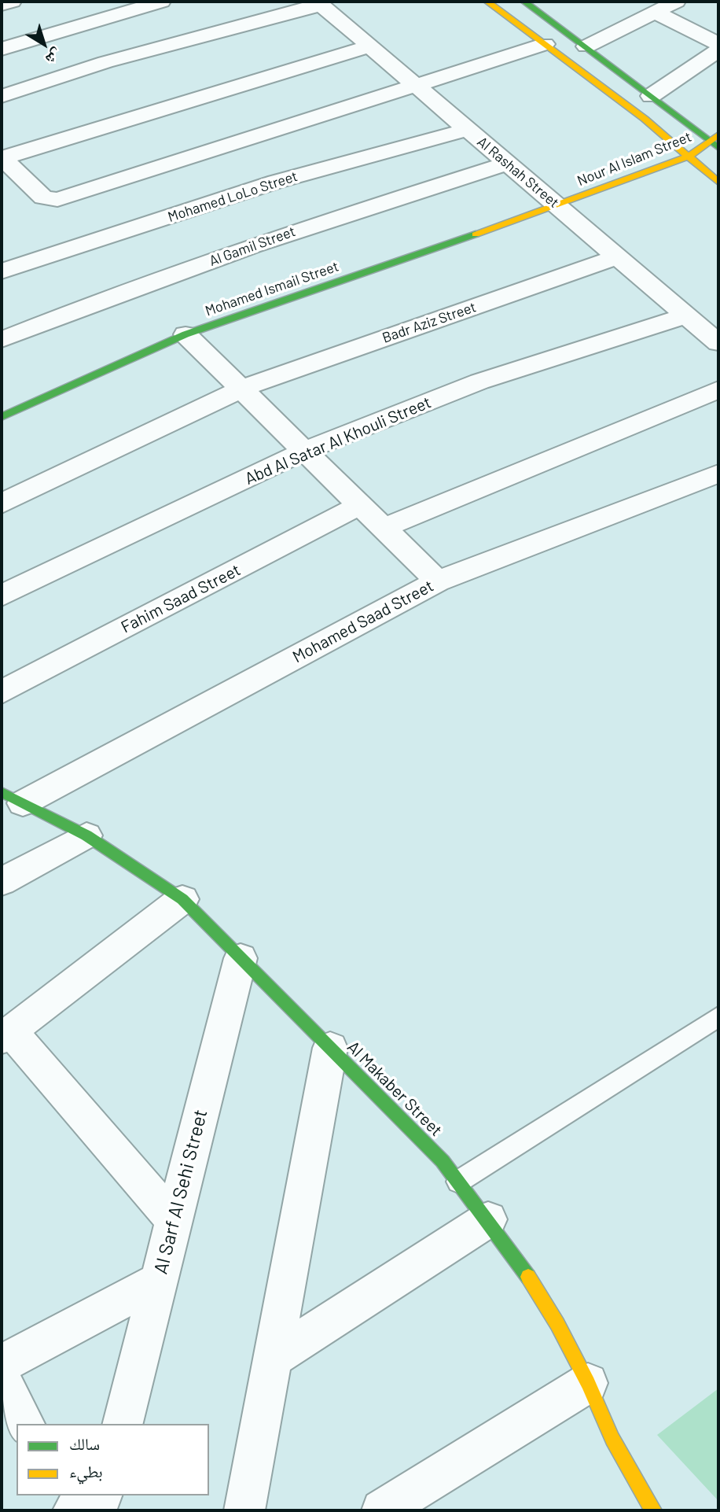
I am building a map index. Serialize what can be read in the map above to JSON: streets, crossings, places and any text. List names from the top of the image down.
{
  "streets": {
    "street": [
      "Nour Al Islam Street",
      "Al Rashah Street",
      "Mohamed LoLo Street",
      "Al Gamil Street",
      "Mohamed Ismail Street",
      "Badr Aziz Street",
      "Abd Al Satar Al Khouli Street",
      "Fahim Saad Street",
      "Mohamed Saad Street",
      "Al Makaber Street",
      "Al Sarf Al Sehi Street"
    ]
  },
  "crossings": [
    ["Nour Al Islam Street", "Al Rashah Street"],
    ["Nour Al Islam Street", "Mohamed Ismail Street"],
    ["Al Rashah Street", "Mohamed LoLo Street"],
    ["Al Rashah Street", "Al Gamil Street"],
    ["Al Rashah Street", "Mohamed Ismail Street"],
    ["Al Rashah Street", "Badr Aziz Street"],
    ["Al Rashah Street", "Abd Al Satar Al Khouli Street"],
    ["Mohamed Saad Street", "Al Makaber Street"],
    ["Al Makaber Street", "Al Sarf Al Sehi Street"]
  ],
  "legend": ["سالك", "بطيء"],
  "north": "bottom right"
}
